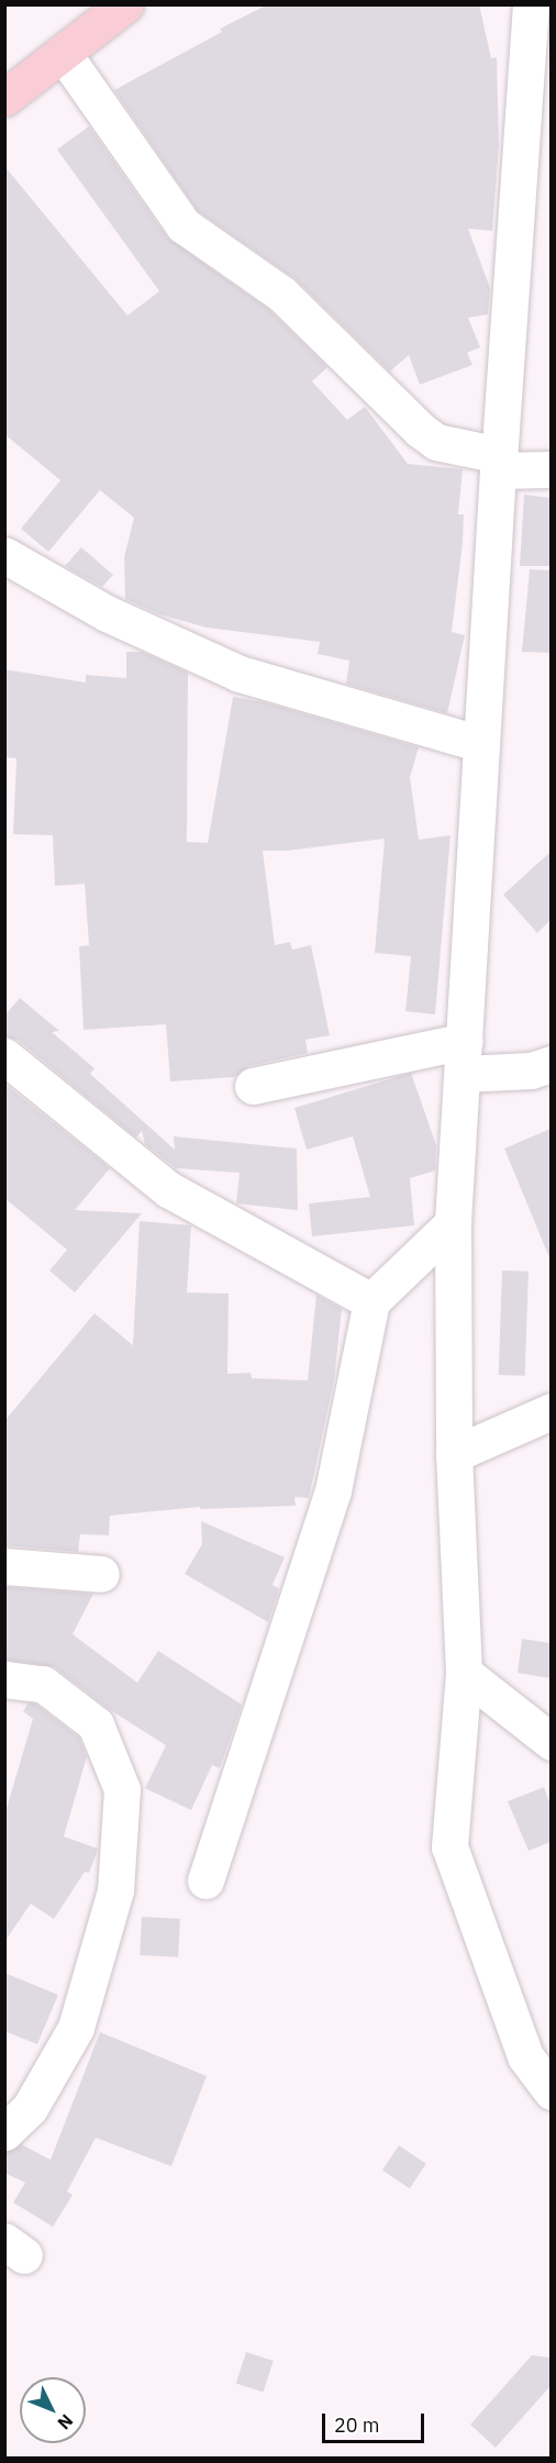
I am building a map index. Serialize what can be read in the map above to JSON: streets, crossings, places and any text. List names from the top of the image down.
{
  "scale_bar": "20 m",
  "north": "bottom right"
}
